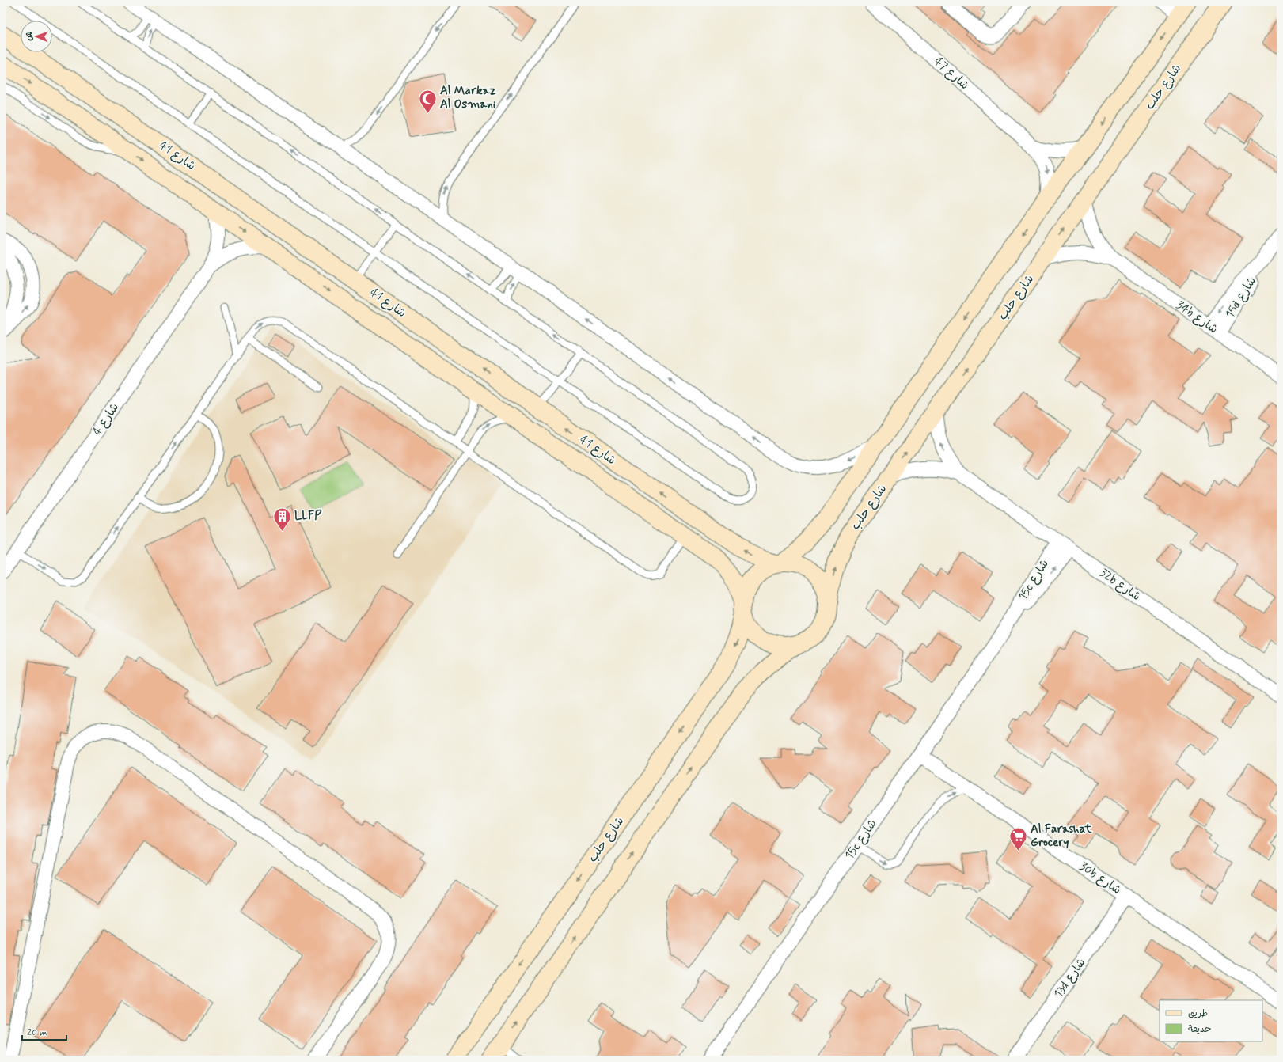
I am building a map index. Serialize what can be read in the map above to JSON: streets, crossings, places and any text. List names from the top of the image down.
{
  "streets": {
    "street": [
      "شارع 47",
      "شارع حلب",
      "شارع 41",
      "15d شارع",
      "34b شارع",
      "شارع 4",
      "15c شارع",
      "32b شارع",
      "30b شارع",
      "13d شارع"
    ]
  },
  "crossings": [
    ["شارع حلب", "شارع 41"],
    ["شارع حلب", "34b شارع"],
    ["شارع حلب", "32b شارع"],
    ["شارع 41", "شارع 4"],
    ["15d شارع", "34b شارع"],
    ["15c شارع", "32b شارع"],
    ["15c شارع", "30b شارع"],
    ["30b شارع", "13d شارع"]
  ],
  "places": {
    "mosque": ["Al Markaz Al Osmani"],
    "building": ["LLFP"],
    "supermarket": ["Al Farashat Grocery"]
  },
  "legend": ["طريق", "حديقة"],
  "scale_bar": "20 m",
  "north": "left"
}
